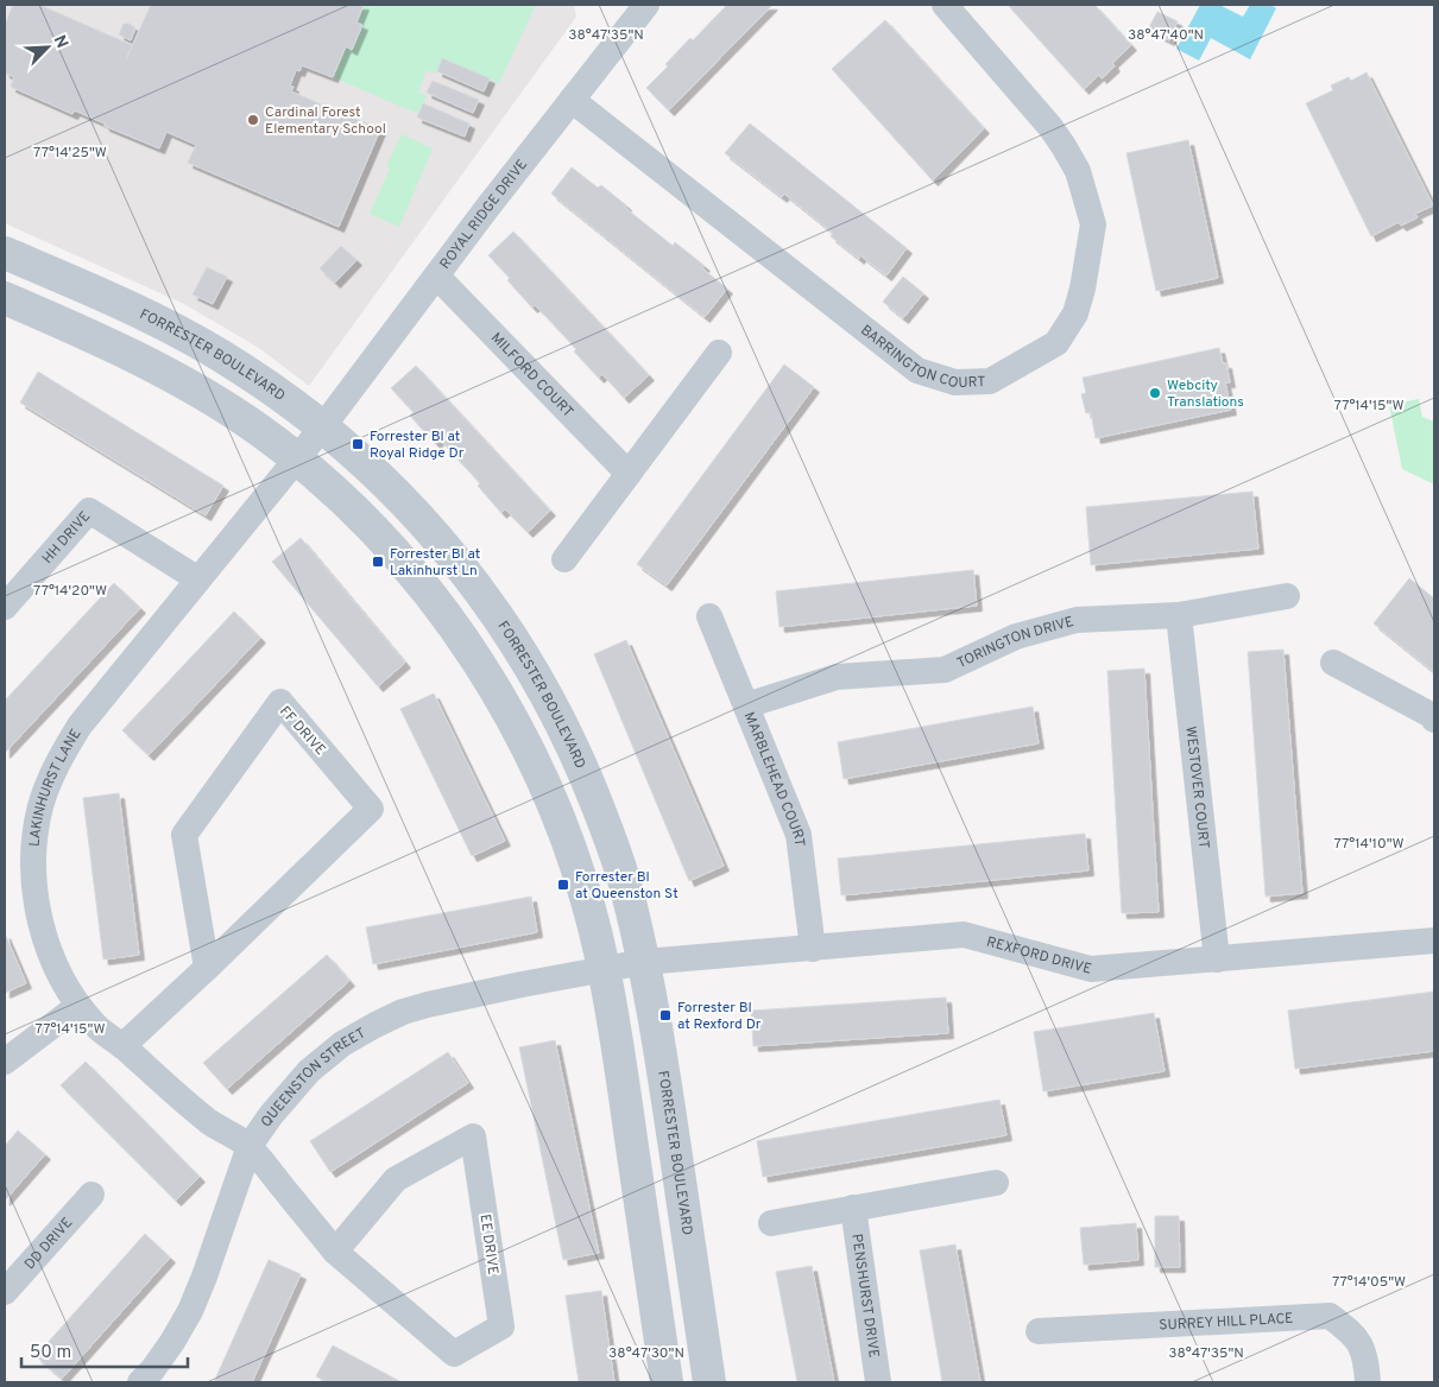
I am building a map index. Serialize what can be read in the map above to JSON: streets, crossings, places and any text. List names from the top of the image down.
{
  "streets": {
    "street": [
      "ROYAL RIDGE DRIVE",
      "BARRINGTON COURT",
      "FORRESTER BOULEVARD",
      "MILFORD COURT",
      "HH DRIVE",
      "TORINGTON DRIVE",
      "FF DRIVE",
      "MARBLEHEAD COURT",
      "WESTOVER COURT",
      "LAKINHURST LANE",
      "REXFORD DRIVE",
      "QUEENSTON STREET",
      "DD DRIVE",
      "EE DRIVE",
      "PENSHURST DRIVE",
      "SURREY HILL PLACE"
    ]
  },
  "crossings": [
    ["ROYAL RIDGE DRIVE", "BARRINGTON COURT"],
    ["ROYAL RIDGE DRIVE", "FORRESTER BOULEVARD"],
    ["ROYAL RIDGE DRIVE", "MILFORD COURT"],
    ["ROYAL RIDGE DRIVE", "LAKINHURST LANE"],
    ["FORRESTER BOULEVARD", "LAKINHURST LANE"],
    ["FORRESTER BOULEVARD", "REXFORD DRIVE"],
    ["FORRESTER BOULEVARD", "QUEENSTON STREET"],
    ["HH DRIVE", "LAKINHURST LANE"],
    ["TORINGTON DRIVE", "MARBLEHEAD COURT"],
    ["TORINGTON DRIVE", "WESTOVER COURT"],
    ["FF DRIVE", "LAKINHURST LANE"],
    ["MARBLEHEAD COURT", "REXFORD DRIVE"],
    ["WESTOVER COURT", "REXFORD DRIVE"],
    ["LAKINHURST LANE", "QUEENSTON STREET"],
    ["LAKINHURST LANE", "EE DRIVE"],
    ["REXFORD DRIVE", "QUEENSTON STREET"],
    ["QUEENSTON STREET", "EE DRIVE"]
  ],
  "places": {
    "other": ["Cardinal Forest Elementary School", "Webcity Translations"],
    "transit": [
      "Forrester Bl at Royal Ridge Dr",
      "Forrester Bl at Lakinhurst Ln",
      "Forrester Bl at Queenston St",
      "Forrester Bl at Rexford Dr"
    ]
  },
  "scale_bar": "50 m",
  "north": "top right",
  "coordinates": [
    "38°47'35\"N",
    "38°47'40\"N",
    "77°14'25\"W",
    "77°14'15\"W",
    "77°14'20\"W",
    "77°14'10\"W",
    "77°14'05\"W",
    "38°47'30\"N"
  ]
}
